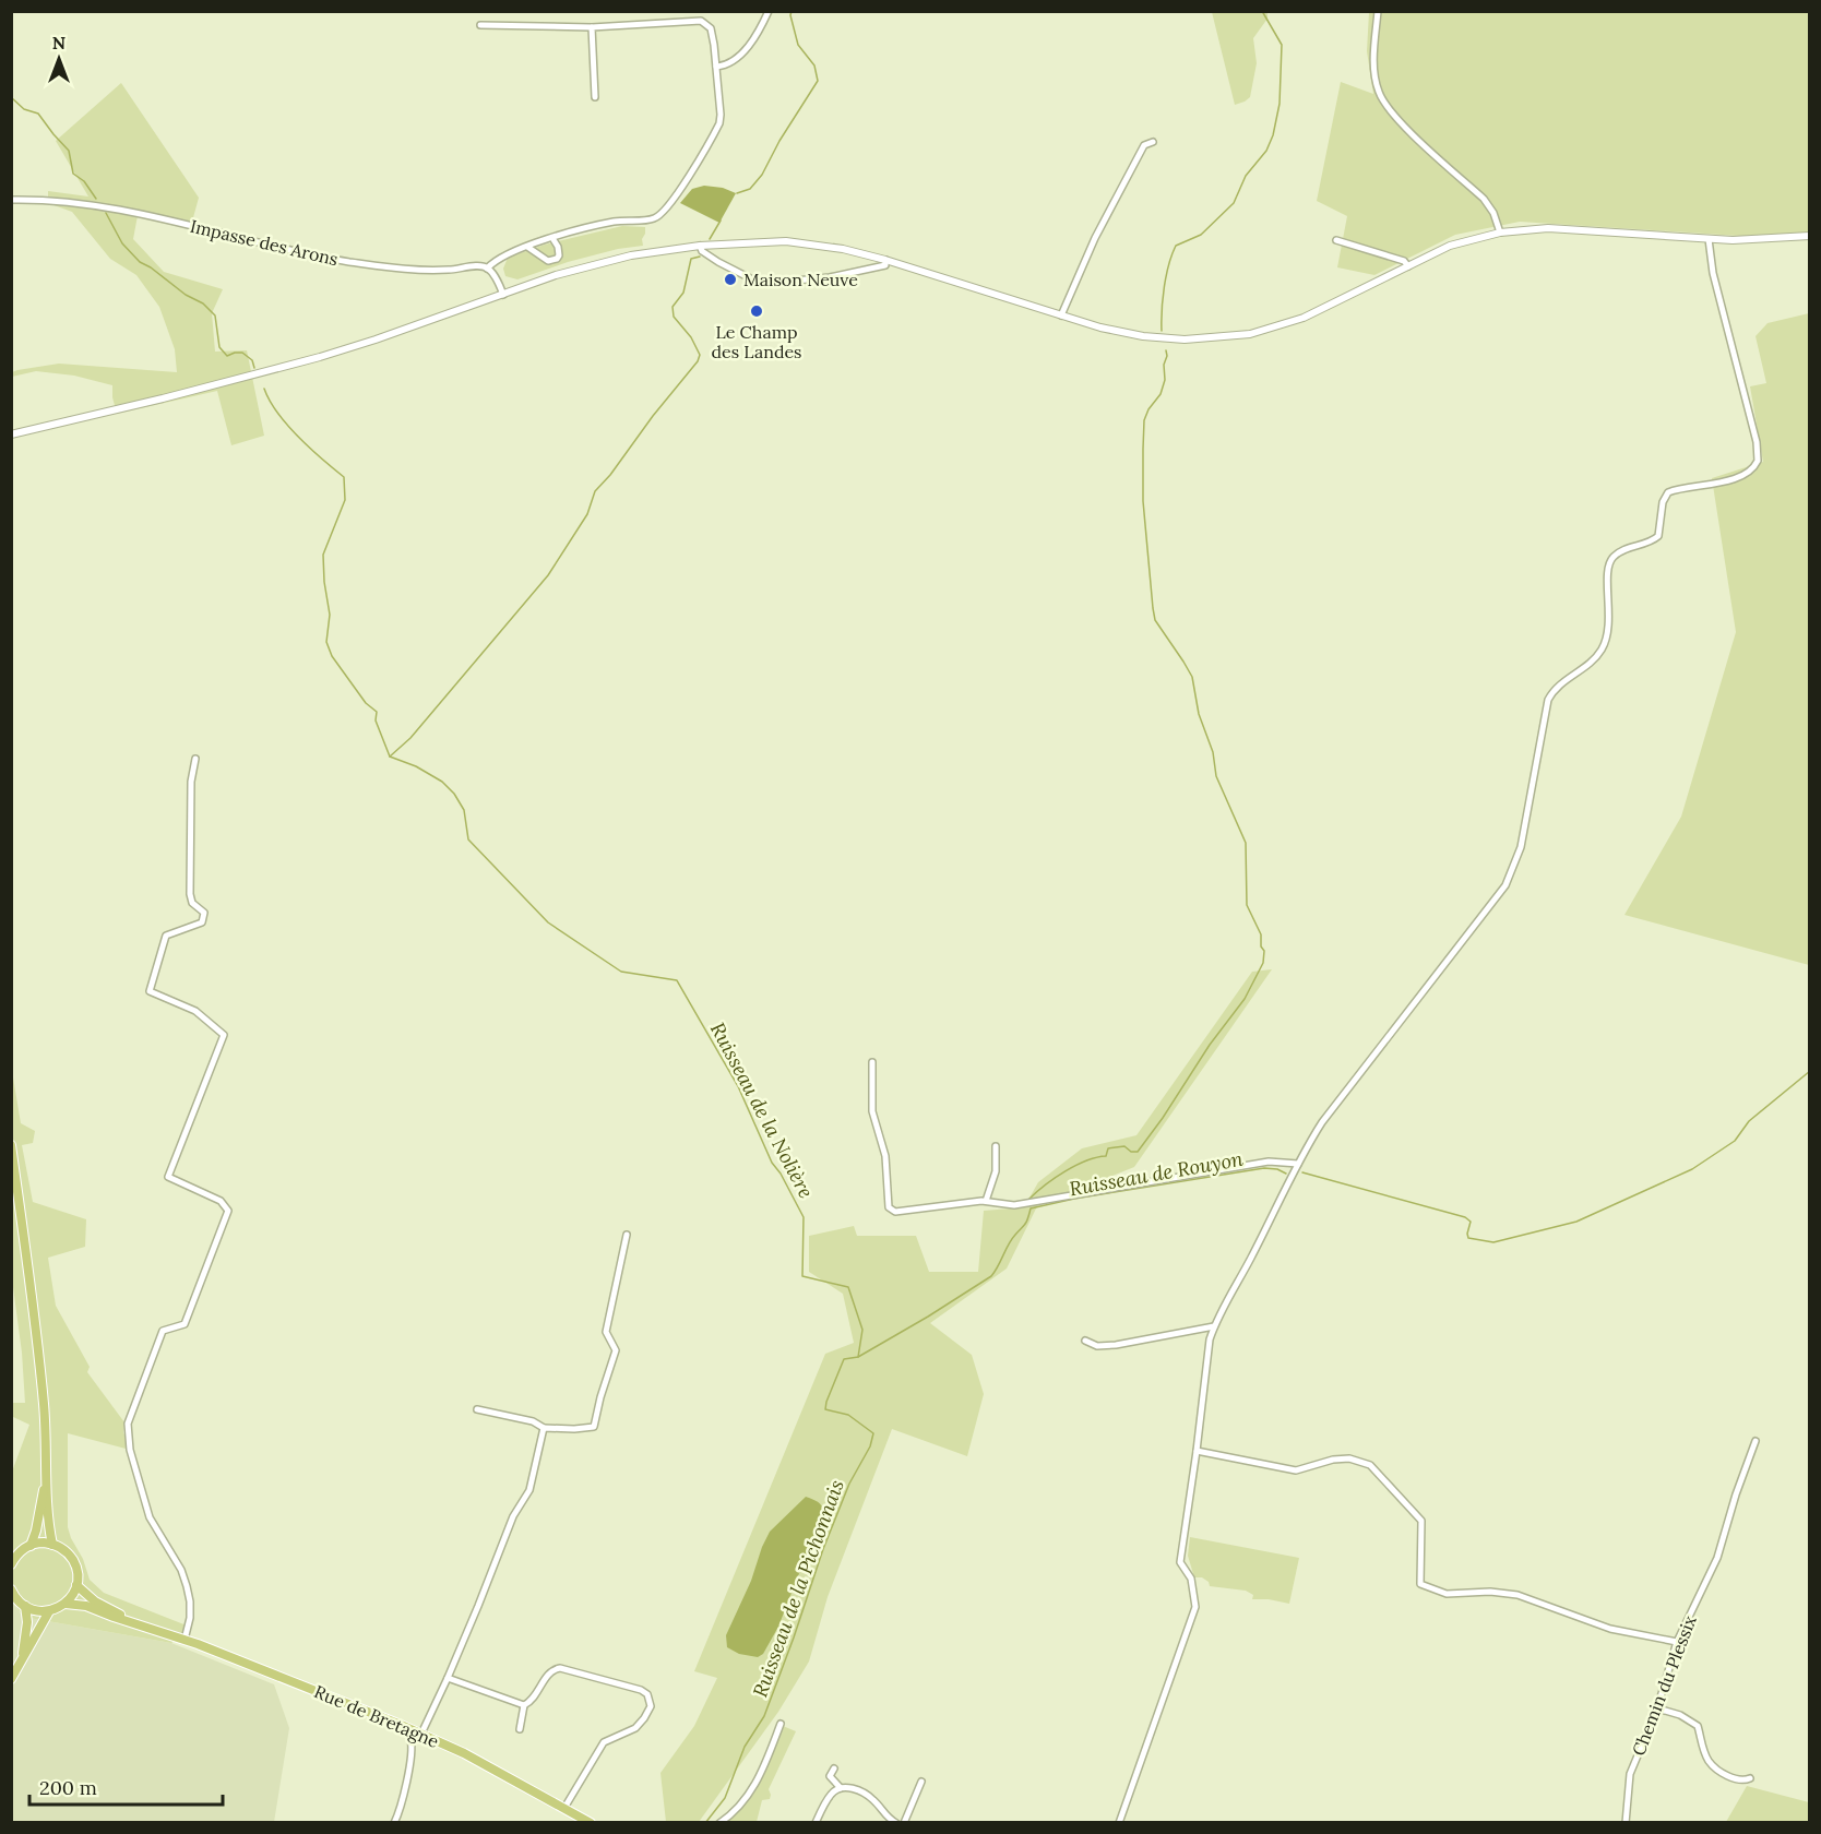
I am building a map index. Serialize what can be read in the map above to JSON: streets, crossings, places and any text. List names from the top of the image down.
{
  "streets": {
    "main road": ["Rue de Bretagne"],
    "street": ["Impasse des Arons", "Chemin du Plessix"]
  },
  "water": ["Ruisseau de la Nolière", "Ruisseau de Rouyon", "Ruisseau de la Pichonnais"],
  "places": ["Maison Neuve", "Le Champ des Landes"],
  "scale_bar": "200 m",
  "north": "top"
}
